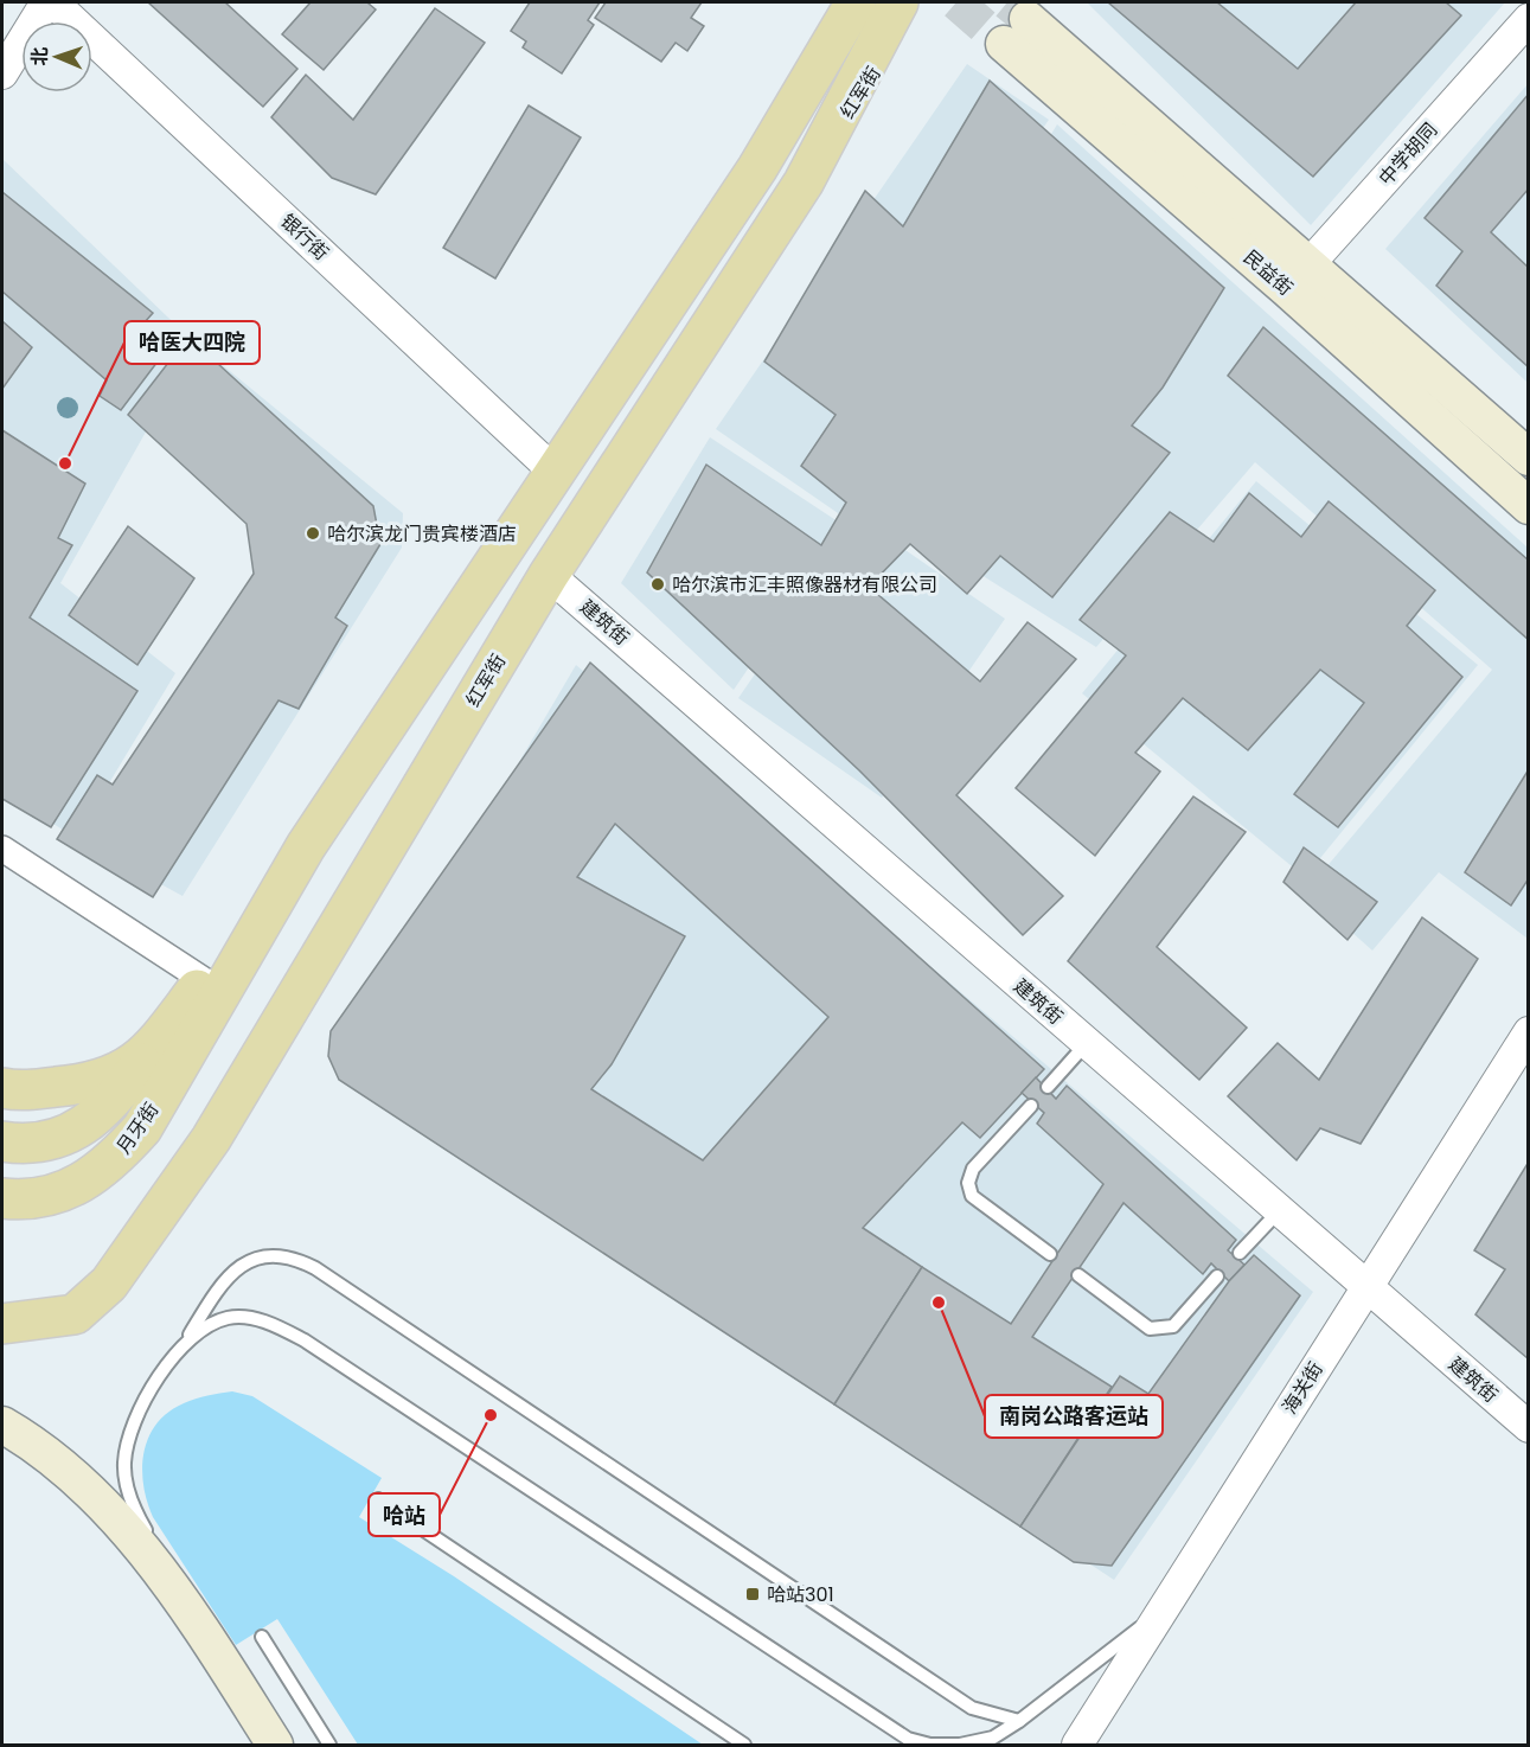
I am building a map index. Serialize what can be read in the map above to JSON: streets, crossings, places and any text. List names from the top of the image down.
{
  "streets": {
    "main road": ["红军街", "民益街", "月牙街"],
    "street": [
      "中学胡同",
      "银行街",
      "建筑街",
      "海关街"
    ]
  },
  "crossings": [
    ["红军街", "建筑街"],
    ["中学胡同", "民益街"],
    ["建筑街", "海关街"]
  ],
  "places": {
    "other": [
      "哈医大四院",
      "哈尔滨龙门贵宾楼酒店",
      "哈尔滨市汇丰照像器材有限公司",
      "南岗公路客运站",
      "哈站"
    ],
    "transit": ["哈站301"]
  },
  "north": "left"
}
